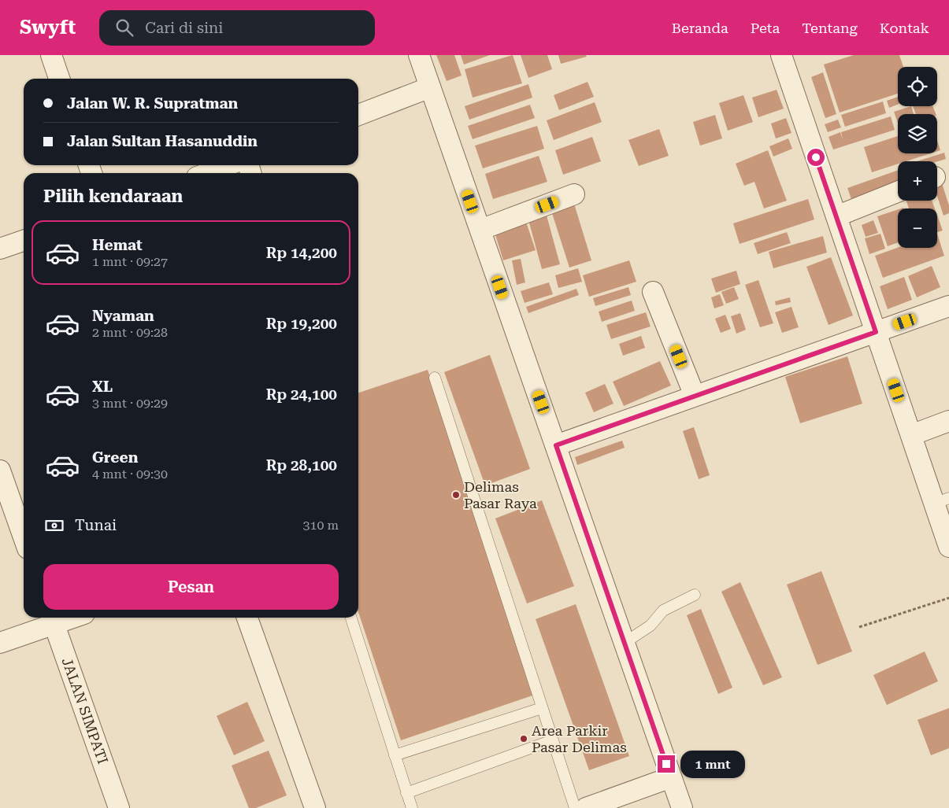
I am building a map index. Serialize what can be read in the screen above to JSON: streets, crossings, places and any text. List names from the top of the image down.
{
  "streets": {
    "street": ["JALAN SIMPATI"]
  },
  "places": ["Delimas Pasar Raya", "Area Parkir Pasar Delimas"],
  "page": {
    "header": "Swyft",
    "search": "Cari di sini",
    "nav": [
      "Beranda",
      "Peta",
      "Tentang",
      "Kontak"
    ],
    "map_buttons": ["+", "−"],
    "banner": ["Jalan W. R. Supratman", "Jalan Sultan Hasanuddin"],
    "heading": "Pilih kendaraan",
    "list": [
      {
        "name": "Hemat",
        "note": "1 mnt · 09:27",
        "value": "Rp 14,200"
      },
      {
        "name": "Nyaman",
        "note": "2 mnt · 09:28",
        "value": "Rp 19,200"
      },
      {
        "name": "XL",
        "note": "3 mnt · 09:29",
        "value": "Rp 24,100"
      },
      {
        "name": "Green",
        "note": "4 mnt · 09:30",
        "value": "Rp 28,100"
      }
    ],
    "pay": ["Tunai", "310 m"],
    "buttons": "Pesan",
    "bubble": "1 mnt"
  }
}
